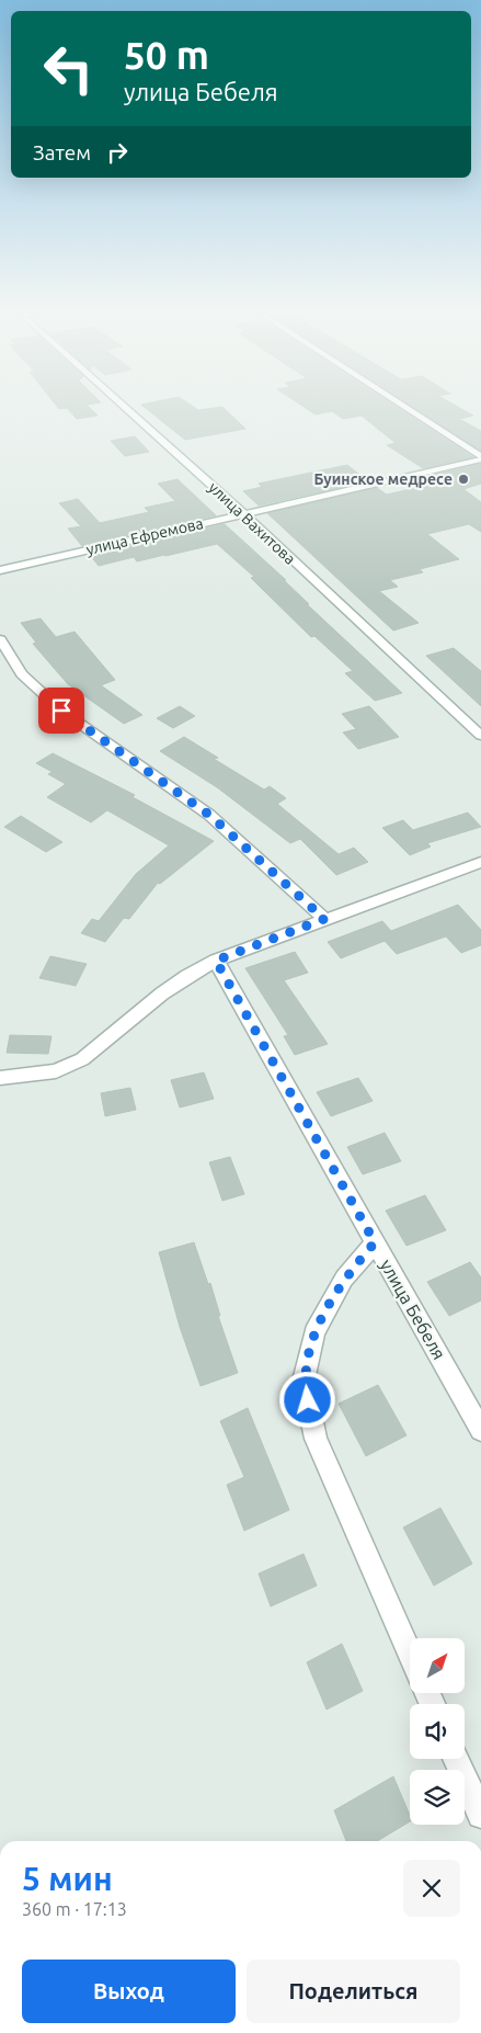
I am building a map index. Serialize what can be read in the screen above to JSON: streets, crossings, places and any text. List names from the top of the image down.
{
  "streets": {
    "street": ["улица Вахитова", "улица Ефремова", "улица Бебеля"]
  },
  "crossings": [
    ["улица Вахитова", "улица Ефремова"]
  ],
  "places": ["Буинское медресе"],
  "north": "top right",
  "page": {
    "turn": ["50 m", "улица Бебеля"],
    "then": "Затем",
    "heading": ["5 мин", "360 m · 17:13"],
    "buttons": ["Выход", "Поделиться"]
  }
}
